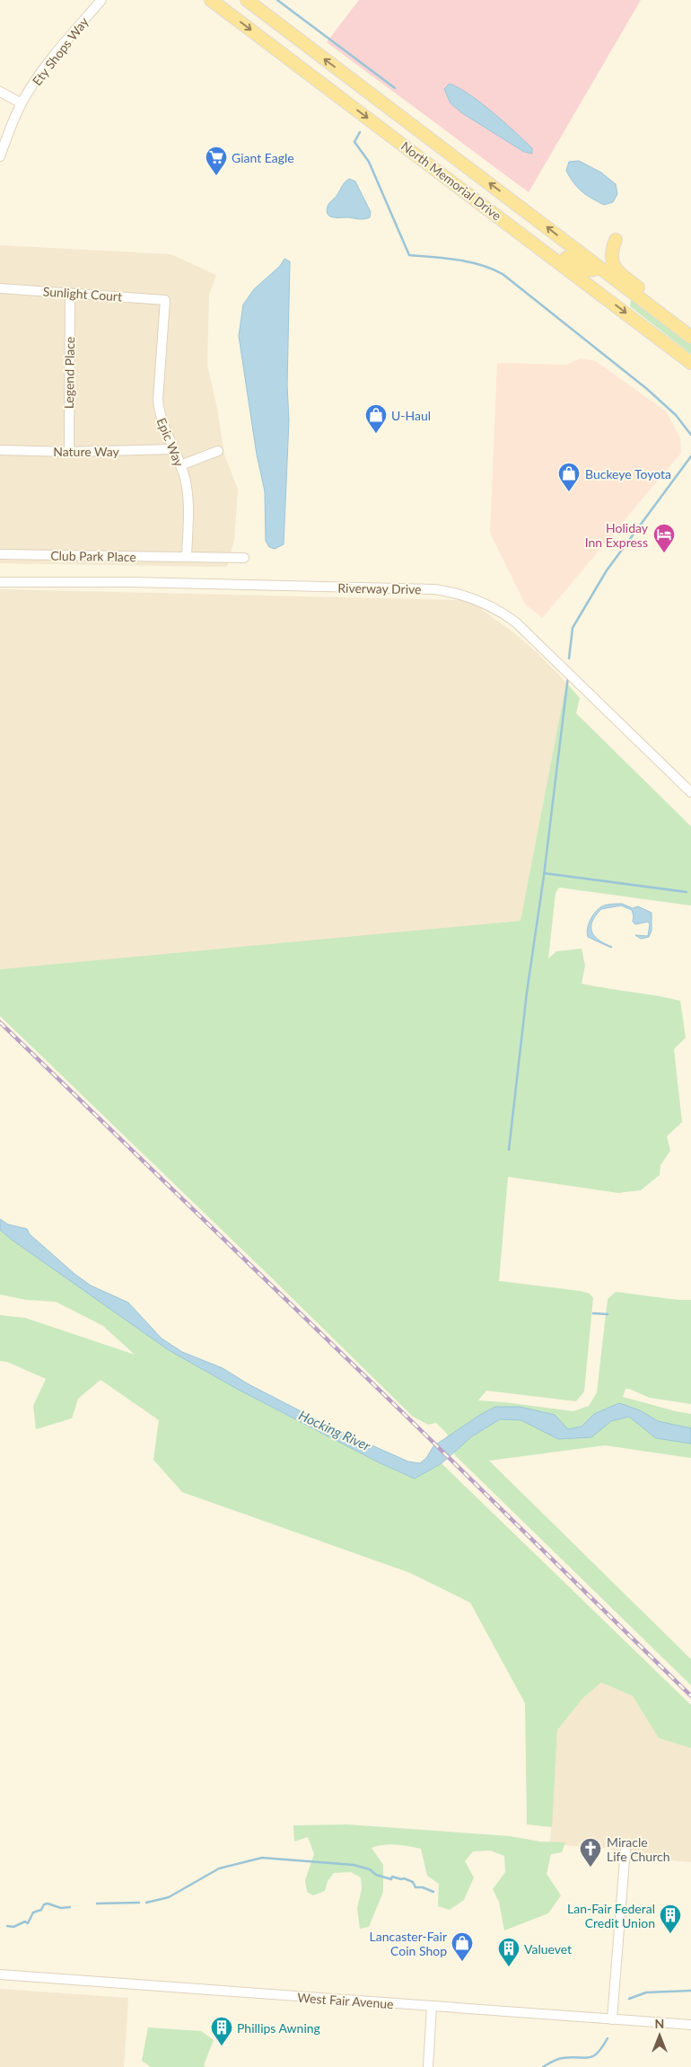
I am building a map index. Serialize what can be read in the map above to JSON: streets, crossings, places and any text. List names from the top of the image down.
{
  "streets": {
    "main road": ["North Memorial Drive"],
    "street": [
      "Ety Shops Way",
      "Sunlight Court",
      "Legend Place",
      "Epic Way",
      "Nature Way",
      "Club Park Place",
      "Riverway Drive",
      "West Fair Avenue"
    ]
  },
  "crossings": [
    ["Sunlight Court", "Legend Place"],
    ["Sunlight Court", "Epic Way"],
    ["Legend Place", "Nature Way"],
    ["Epic Way", "Nature Way"],
    ["Epic Way", "Club Park Place"]
  ],
  "water": ["Hocking River"],
  "places": {
    "supermarket": ["Giant Eagle"],
    "shop": ["U-Haul", "Buckeye Toyota", "Lancaster-Fair Coin Shop"],
    "hotel": ["Holiday Inn Express"],
    "church": ["Miracle Life Church"],
    "building": ["Lan-Fair Federal Credit Union", "Valuevet", "Phillips Awning"]
  },
  "north": "top"
}
